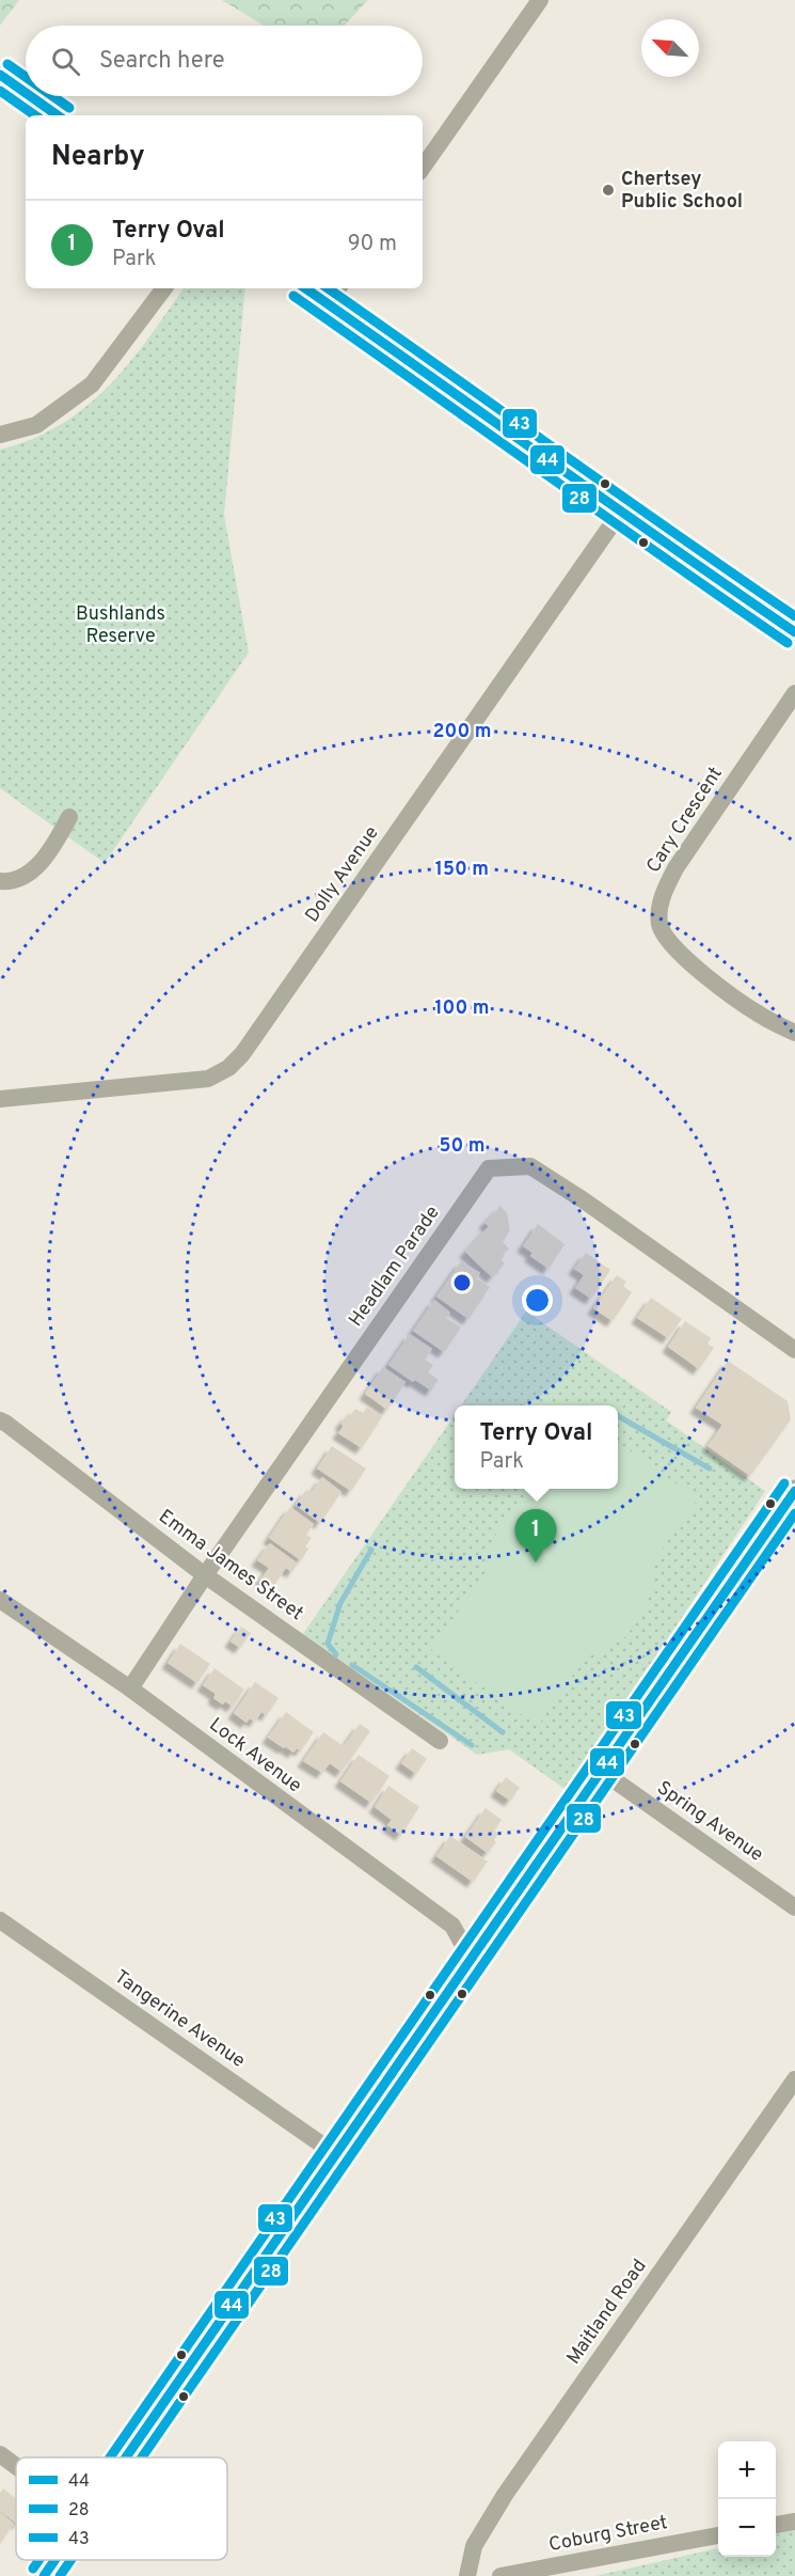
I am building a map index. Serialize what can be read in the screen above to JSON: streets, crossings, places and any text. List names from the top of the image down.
{
  "streets": {
    "street": [
      "Cary Crescent",
      "Dolly Avenue",
      "Headlam Parade",
      "Emma James Street",
      "Lock Avenue",
      "Spring Avenue",
      "Tangerine Avenue",
      "Maitland Road",
      "Coburg Street"
    ]
  },
  "crossings": [
    ["Headlam Parade", "Emma James Street"],
    ["Headlam Parade", "Lock Avenue"]
  ],
  "parks": ["Bushlands Reserve"],
  "places": ["Chertsey Public School"],
  "lines": ["transit line 43", "transit line 44", "transit line 28"],
  "legend": ["44", "28", "43"],
  "north": "top left",
  "page": {
    "search": "Search here",
    "heading": "Nearby",
    "list": [
      {
        "mark": "1",
        "name": "Terry Oval",
        "note": "Park",
        "value": "90 m"
      }
    ],
    "popup": ["Terry Oval", "Park"],
    "pins": "1",
    "map_buttons": ["+", "−"]
  },
  "rings": [
    "200 m",
    "150 m",
    "100 m",
    "50 m"
  ]
}
